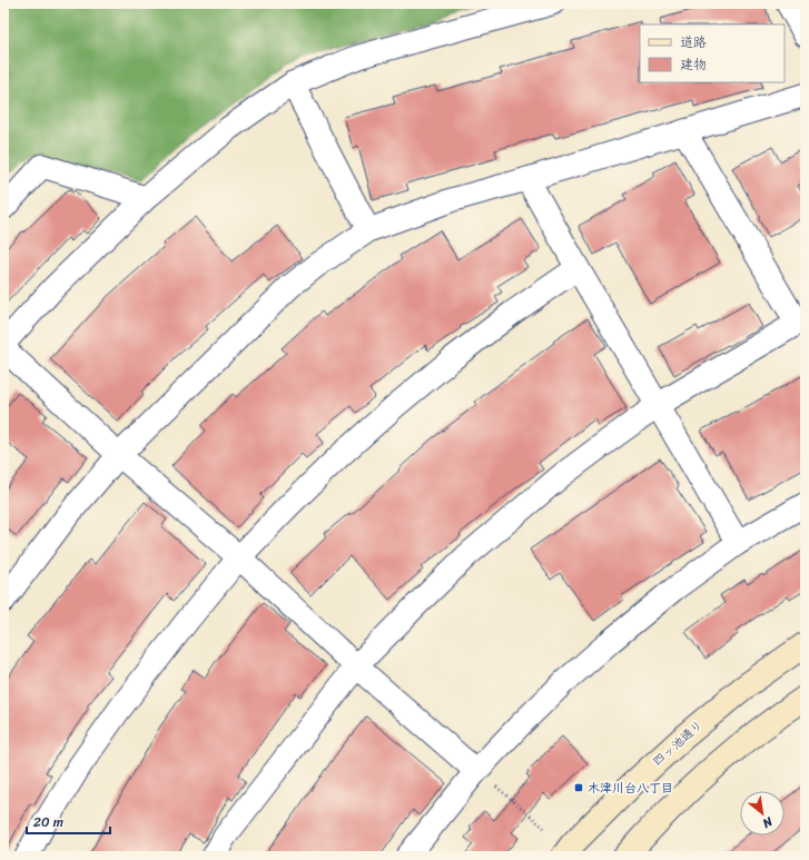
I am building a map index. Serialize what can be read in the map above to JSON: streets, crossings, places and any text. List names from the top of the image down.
{
  "streets": {
    "main road": ["四ッ池通り"]
  },
  "places": {
    "transit": ["木津川台八丁目"]
  },
  "legend": ["道路", "建物"],
  "scale_bar": "20 m",
  "north": "bottom right"
}
